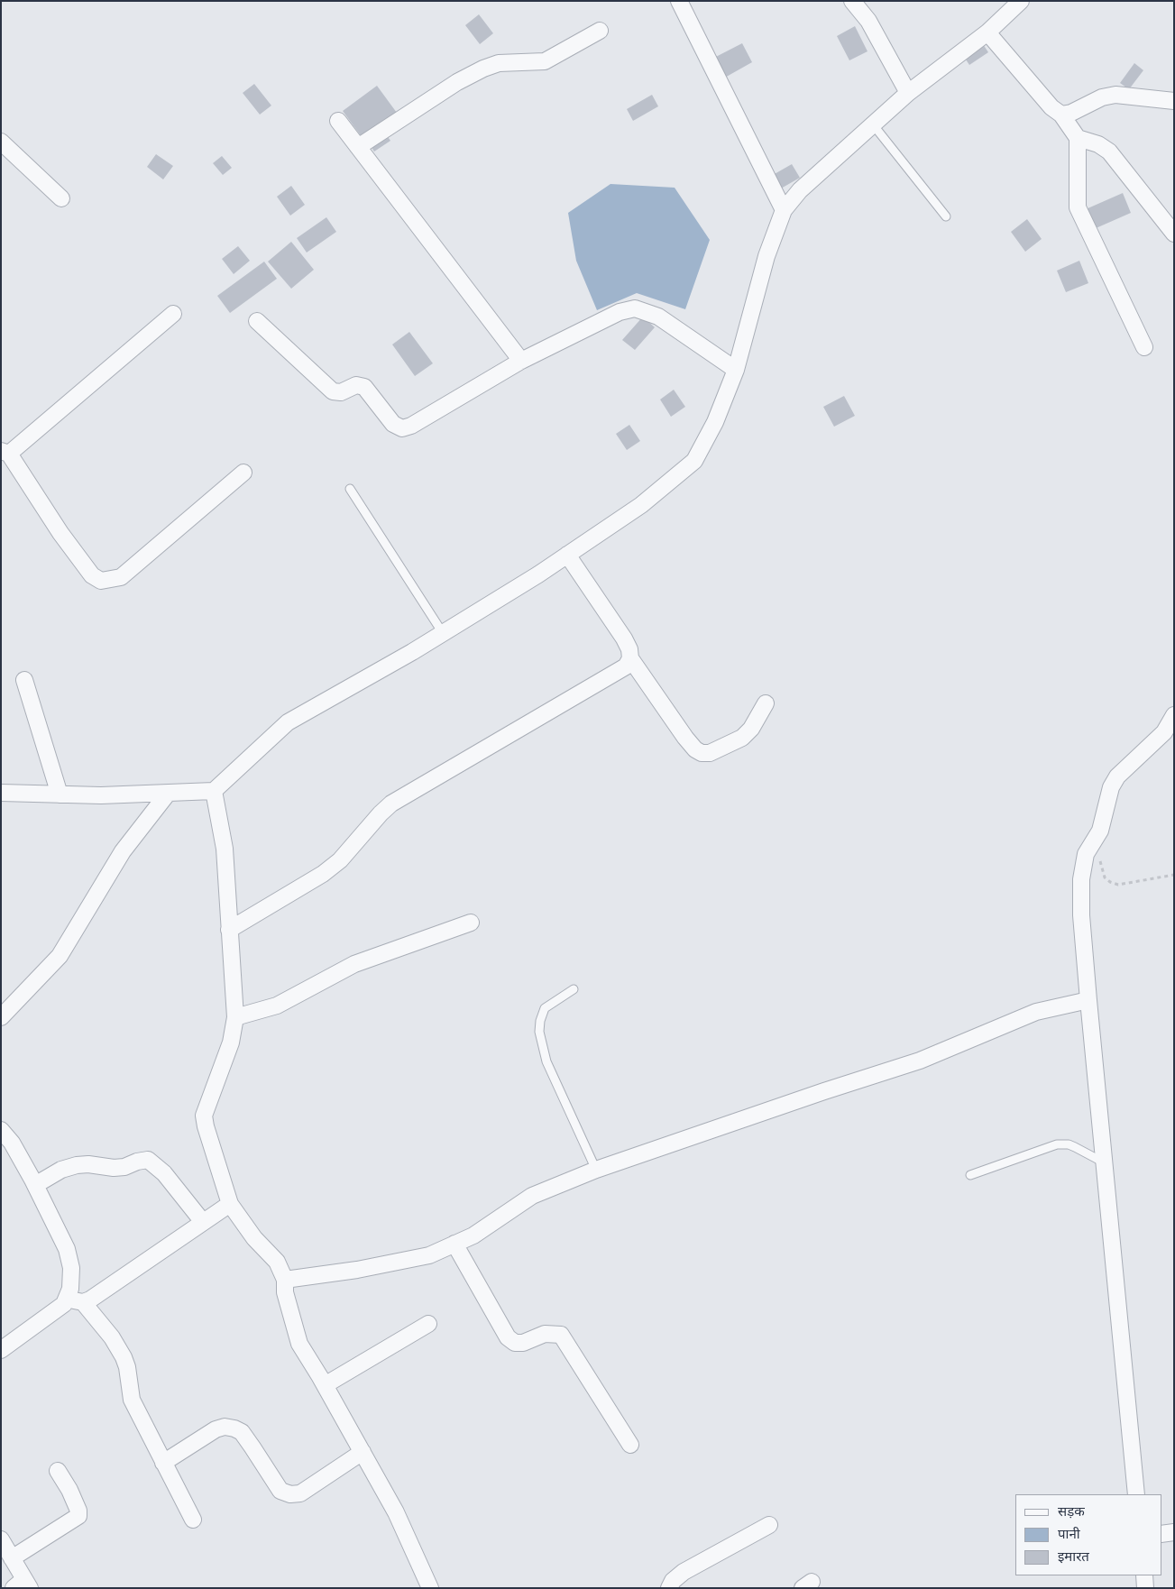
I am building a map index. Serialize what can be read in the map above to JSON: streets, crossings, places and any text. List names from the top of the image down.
{
  "legend": ["सड़क", "पानी", "इमारत"]
}
